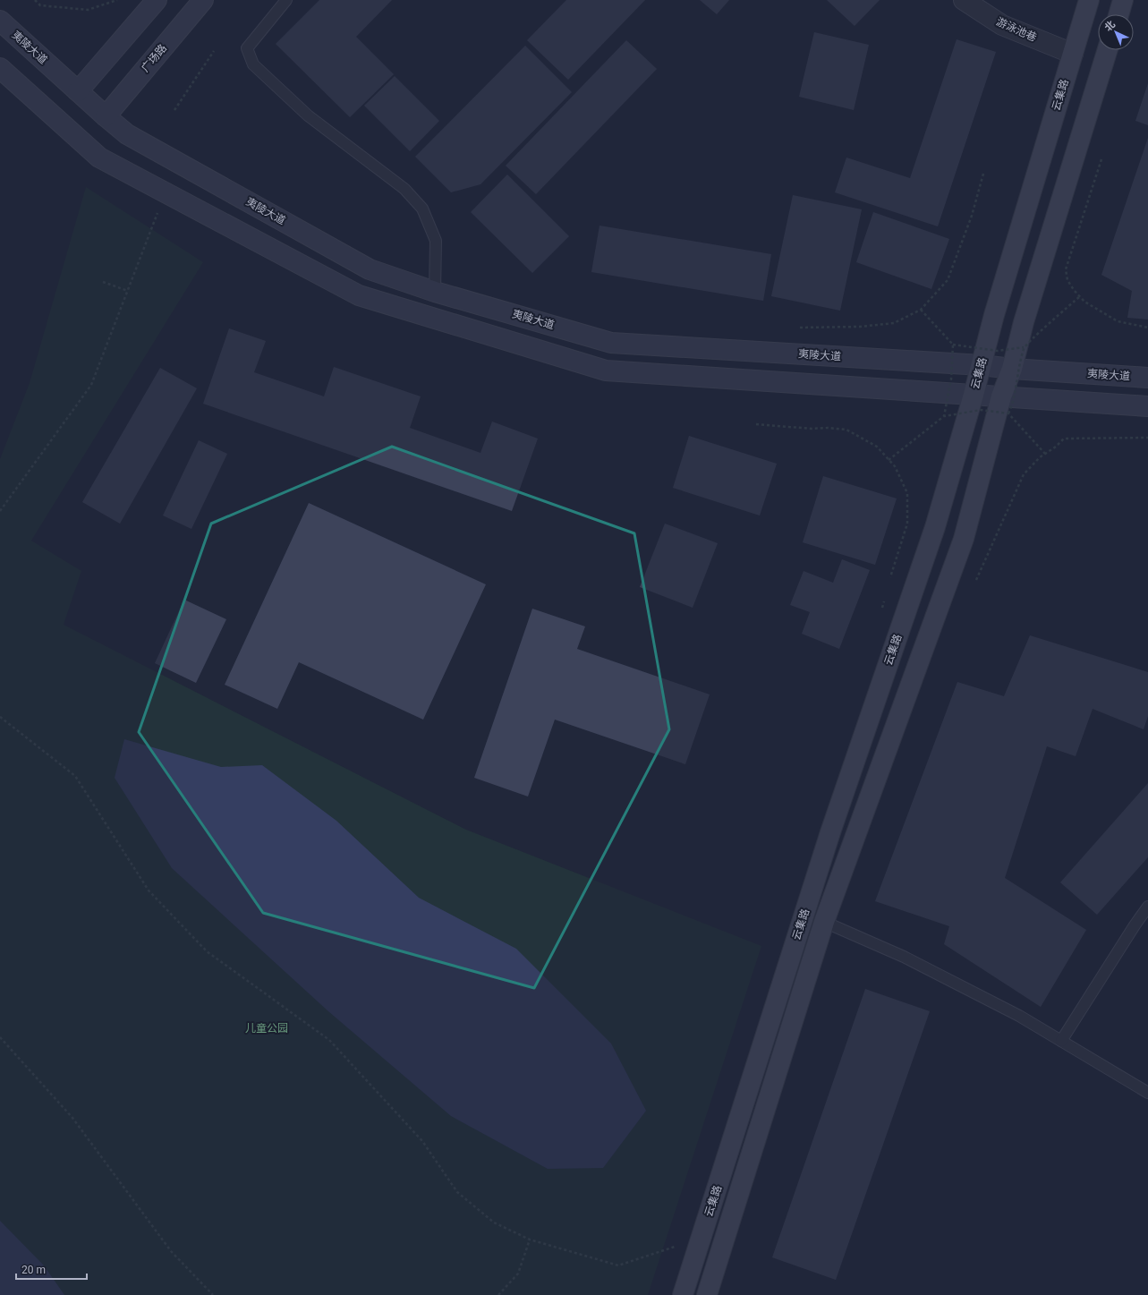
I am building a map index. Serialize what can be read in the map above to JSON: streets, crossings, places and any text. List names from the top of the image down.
{
  "streets": {
    "main road": ["夷陵大道", "广场路", "云集路"],
    "street": ["游泳池巷"]
  },
  "crossings": [
    ["游泳池巷", "云集路"],
    ["夷陵大道", "广场路"],
    ["夷陵大道", "云集路"]
  ],
  "parks": ["儿童公园"],
  "scale_bar": "20 m",
  "north": "top left"
}
